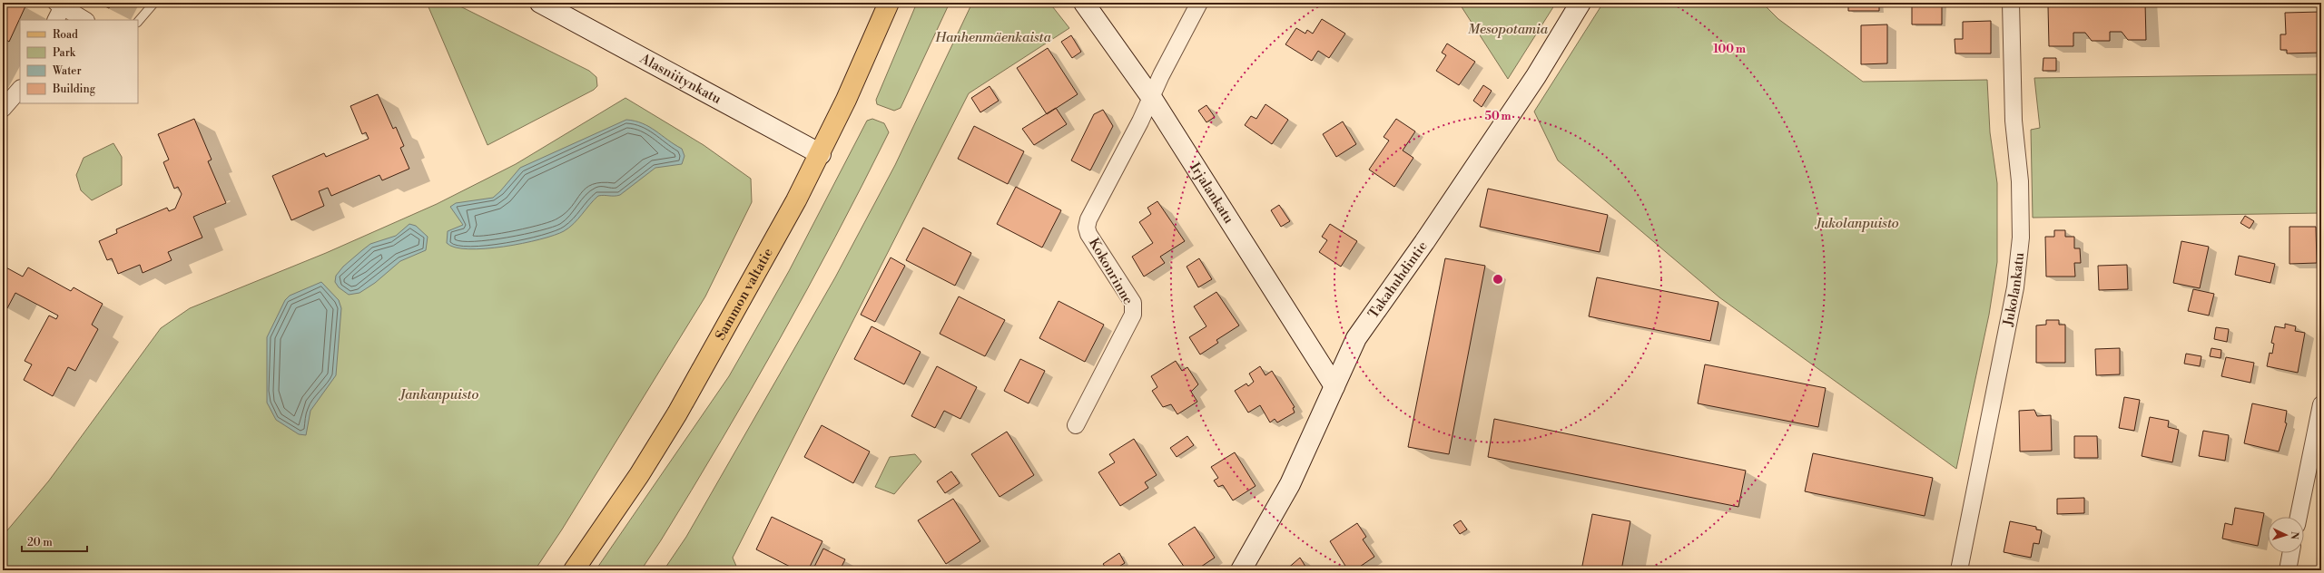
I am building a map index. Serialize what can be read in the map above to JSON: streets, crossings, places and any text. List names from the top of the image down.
{
  "streets": {
    "main road": ["Sammon valtatie"],
    "street": [
      "Alasniitynkatu",
      "Irjalankatu",
      "Kokonrinne",
      "Takahuhdintie",
      "Jukolankatu"
    ]
  },
  "crossings": [
    ["Alasniitynkatu", "Sammon valtatie"],
    ["Irjalankatu", "Kokonrinne"],
    ["Irjalankatu", "Takahuhdintie"]
  ],
  "parks": [
    "Mesopotamia",
    "Hanhenmäenkaista",
    "Jukolanpuisto",
    "Jankanpuisto"
  ],
  "legend": [
    "Road",
    "Park",
    "Water",
    "Building"
  ],
  "scale_bar": "20 m",
  "north": "right",
  "rings": ["100 m", "50 m"]
}
